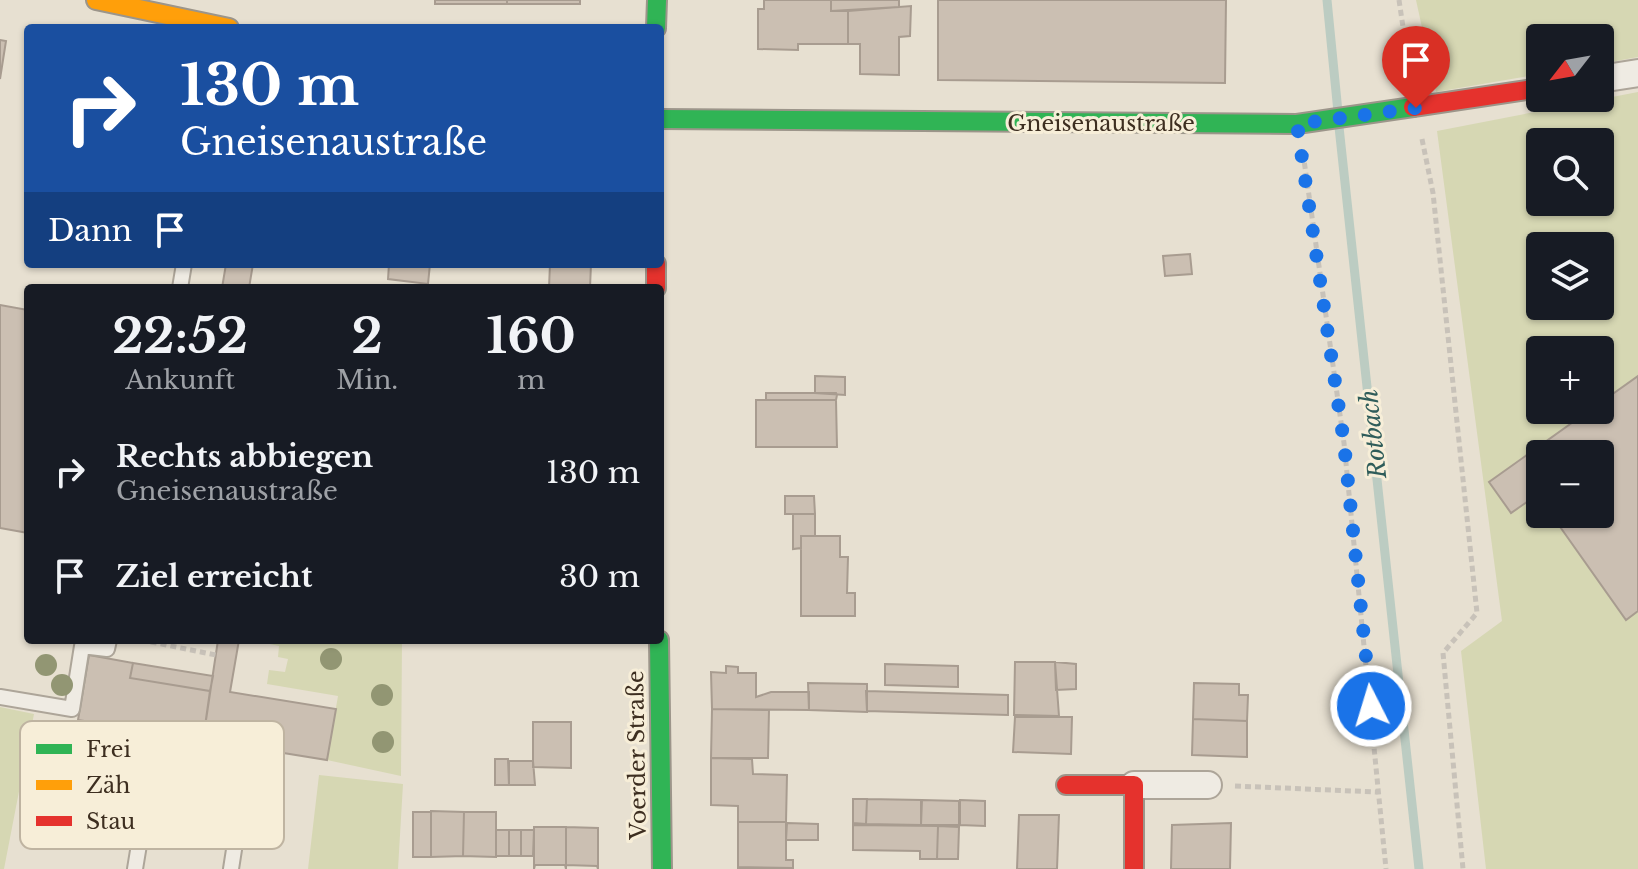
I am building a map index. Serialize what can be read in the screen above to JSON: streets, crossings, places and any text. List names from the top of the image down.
{
  "streets": {
    "street": ["Gneisenaustraße", "Voerder Straße"]
  },
  "water": ["Rotbach"],
  "legend": ["Frei", "Zäh", "Stau"],
  "north": "bottom left",
  "page": {
    "map_buttons": ["+", "−"],
    "turn": ["130 m", "Gneisenaustraße"],
    "then": "Dann",
    "eta": [
      "22:52",
      "Ankunft",
      "2",
      "Min.",
      "160",
      "m"
    ],
    "list": [
      {
        "name": "Rechts abbiegen",
        "note": "Gneisenaustraße",
        "value": "130 m"
      },
      {
        "name": "Ziel erreicht",
        "value": "30 m"
      }
    ]
  }
}
